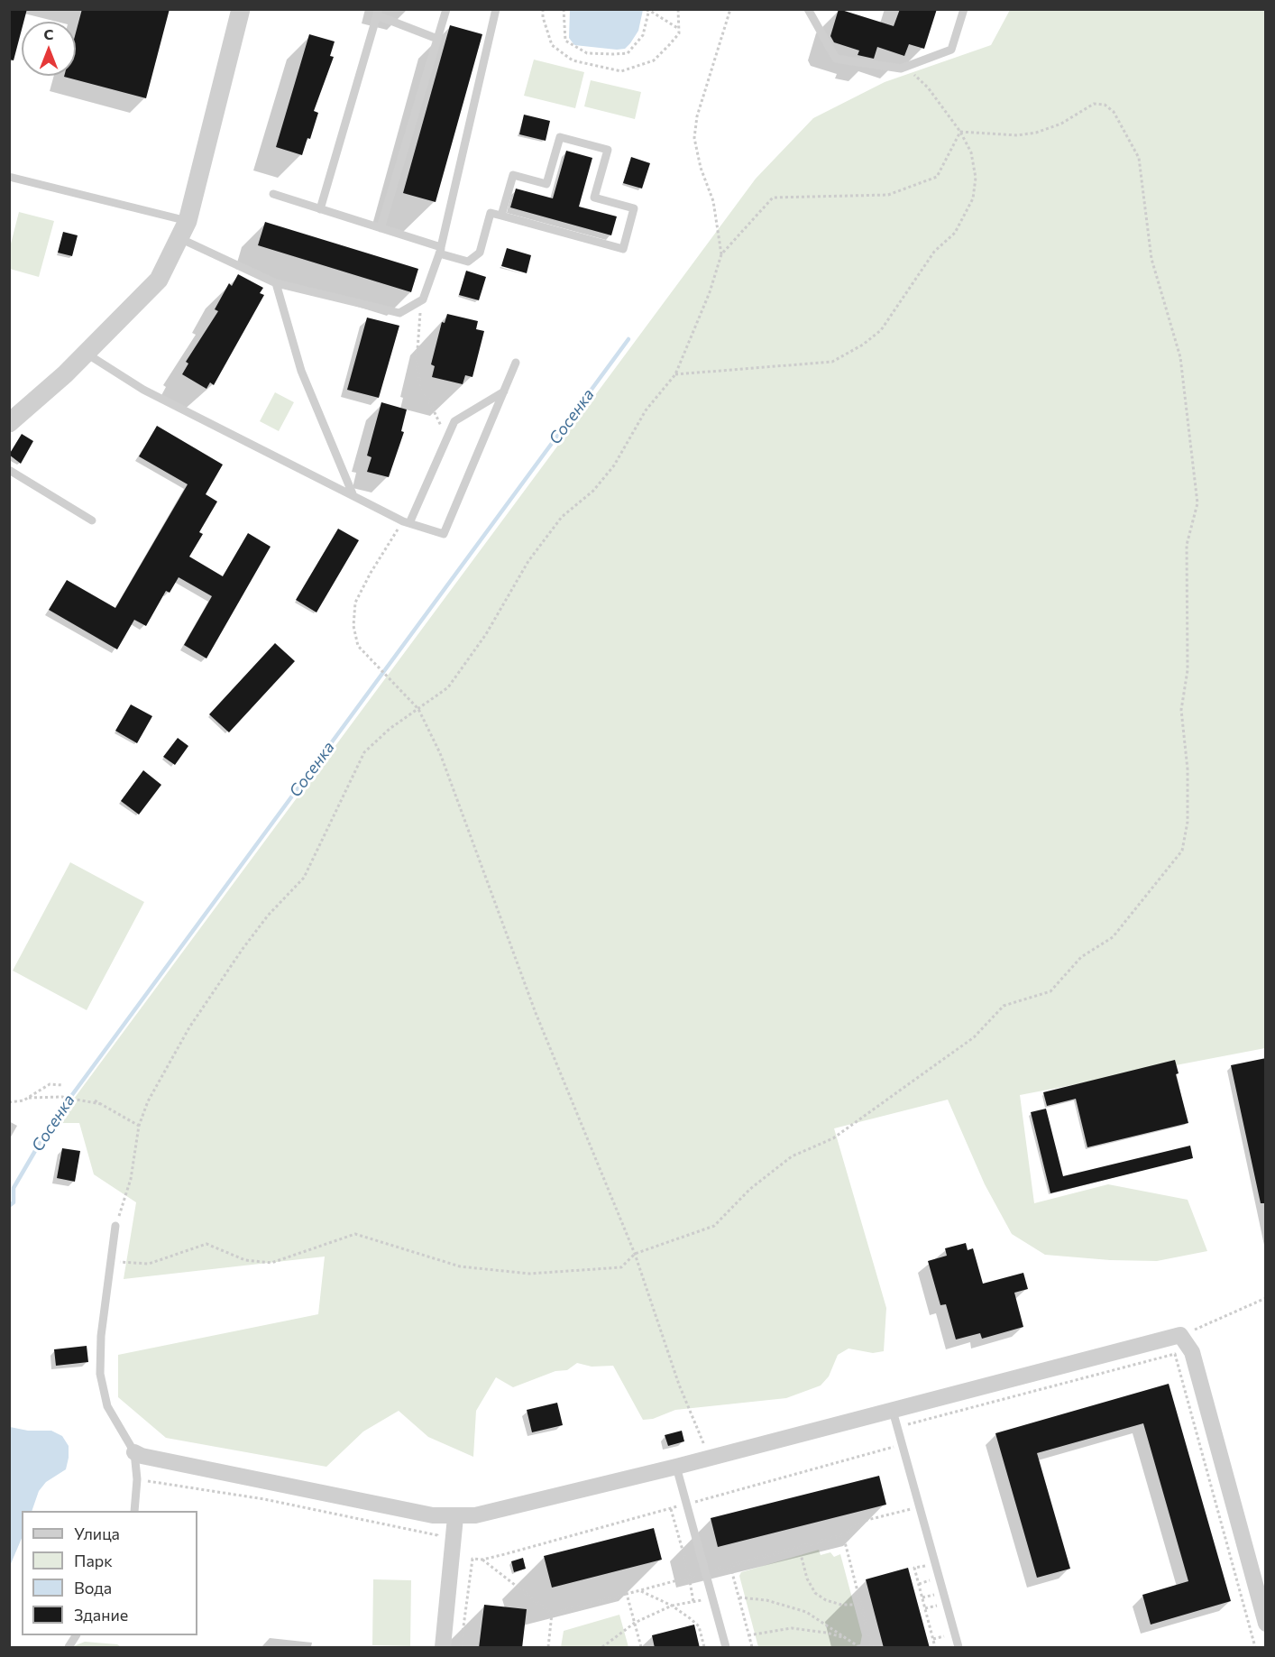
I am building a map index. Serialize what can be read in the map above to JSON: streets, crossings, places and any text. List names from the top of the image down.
{
  "water": ["Сосенка"],
  "legend": [
    "Улица",
    "Парк",
    "Вода",
    "Здание"
  ],
  "north": "top"
}
